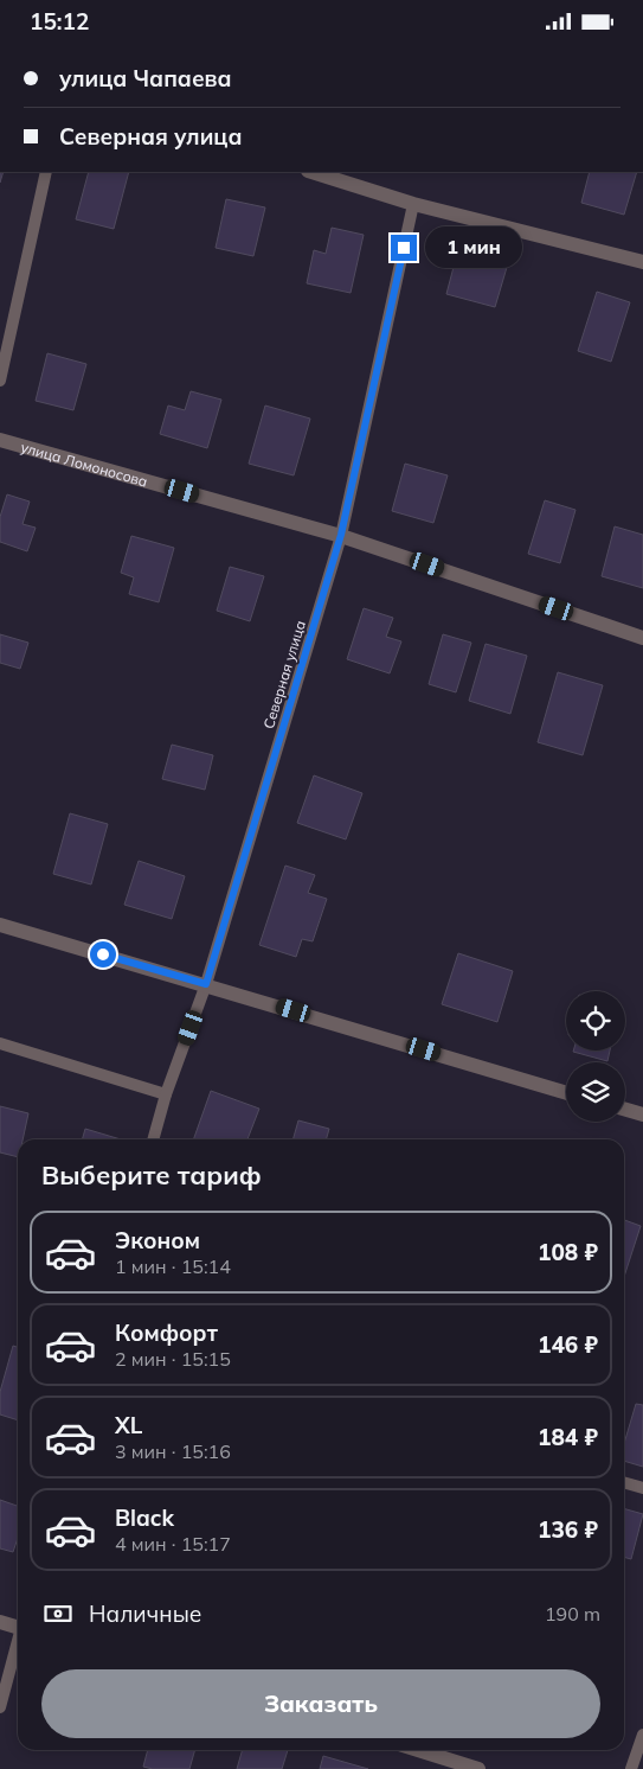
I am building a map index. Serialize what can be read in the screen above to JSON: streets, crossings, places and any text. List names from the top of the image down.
{
  "streets": {
    "street": ["улица Ломоносова"],
    "lane": ["Северная улица"]
  },
  "crossings": [
    ["улица Ломоносова", "Северная улица"]
  ],
  "page": {
    "status": "15:12",
    "banner": ["улица Чапаева", "Северная улица"],
    "bubble": "1 мин",
    "heading": "Выберите тариф",
    "list": [
      {
        "name": "Эконом",
        "note": "1 мин · 15:14",
        "value": "108 ₽"
      },
      {
        "name": "Комфорт",
        "note": "2 мин · 15:15",
        "value": "146 ₽"
      },
      {
        "name": "XL",
        "note": "3 мин · 15:16",
        "value": "184 ₽"
      },
      {
        "name": "Black",
        "note": "4 мин · 15:17",
        "value": "136 ₽"
      }
    ],
    "pay": ["Наличные", "190 m"],
    "buttons": "Заказать"
  }
}
